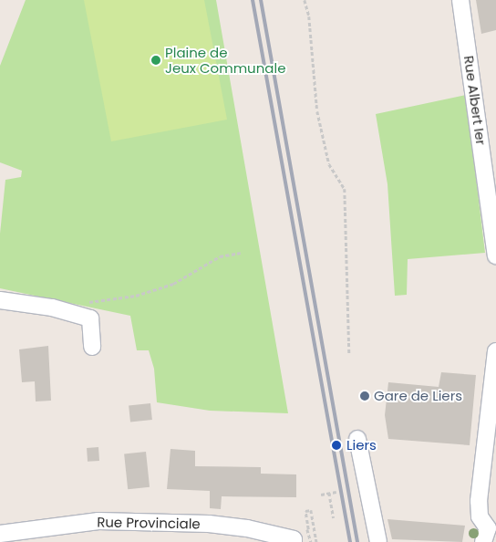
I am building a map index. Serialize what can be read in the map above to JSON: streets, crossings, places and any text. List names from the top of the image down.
{
  "streets": {
    "street": ["Rue Albert Ier", "Rue Provinciale"]
  },
  "places": ["Plaine de Jeux Communale", "Gare de Liers", "Liers"]
}
